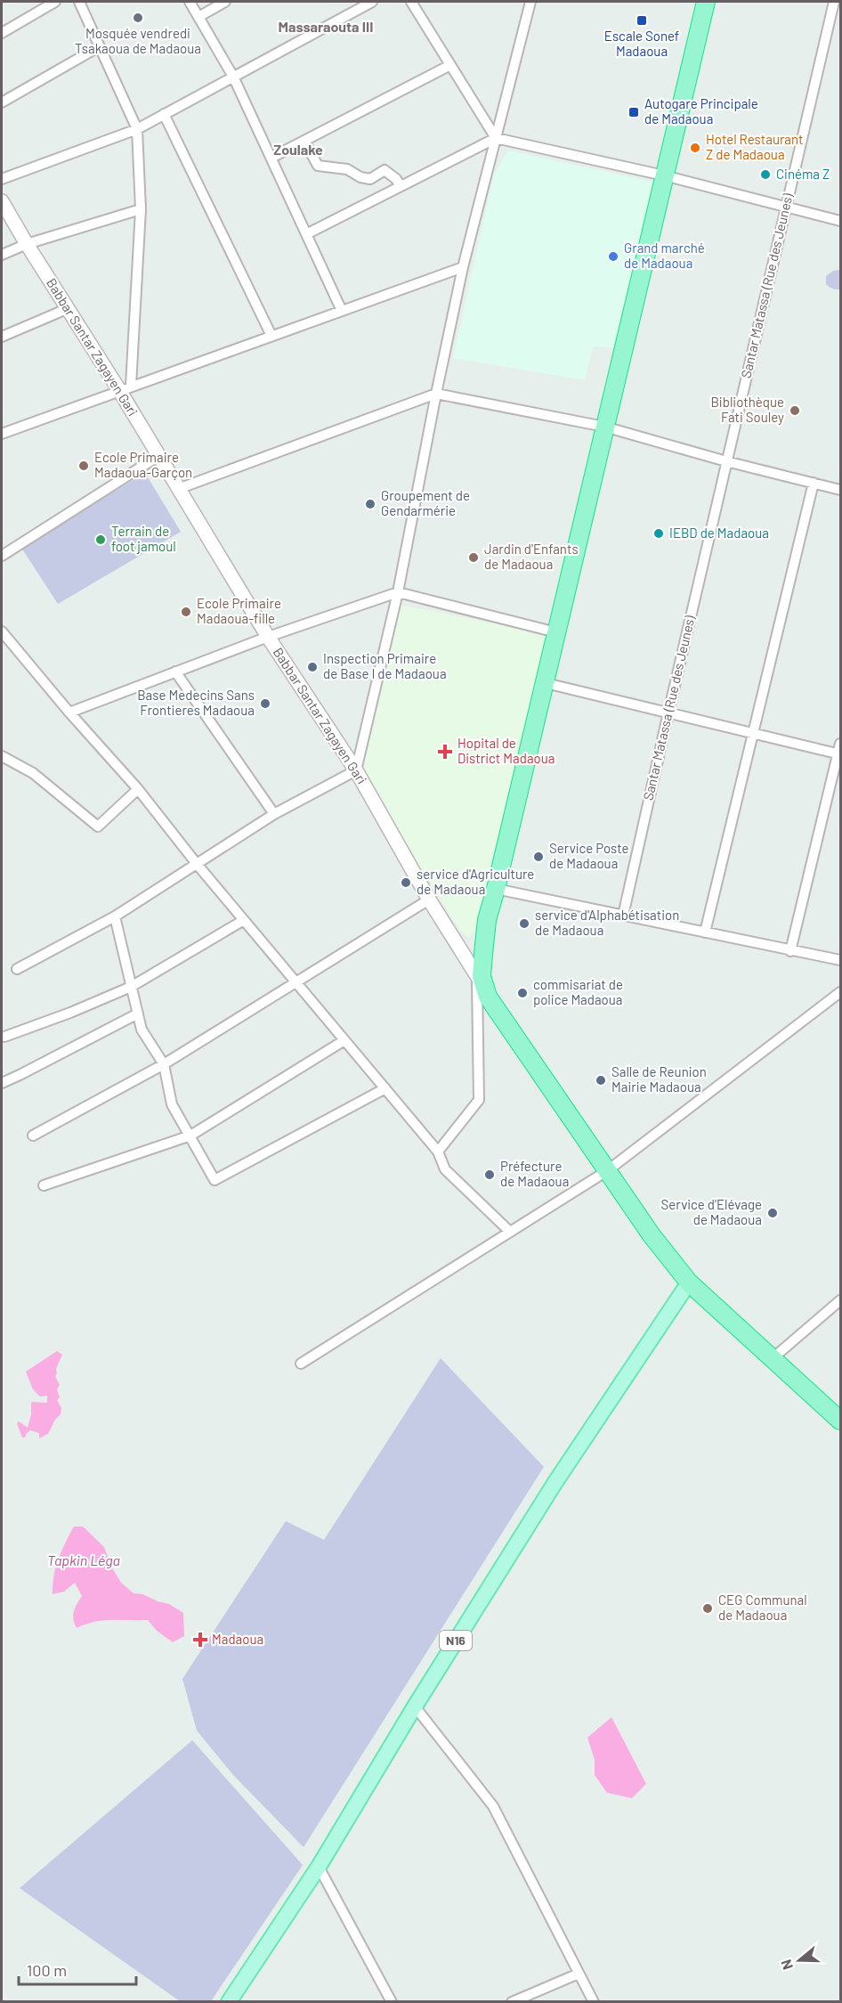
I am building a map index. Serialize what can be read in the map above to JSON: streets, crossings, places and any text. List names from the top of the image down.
{
  "streets": {
    "main road": ["N16"],
    "street": ["Santar Matassa (Rue des Jeunes)", "Babbar Santar Zagayen Gari"]
  },
  "districts": ["Massaraouta III", "Zoulake"],
  "water": ["Tapkin Léga"],
  "places": {
    "other": [
      "Mosquée vendredi Tsakaoua de Madaoua",
      "Hotel Restaurant Z de Madaoua",
      "Cinéma Z",
      "Grand marché de Madaoua",
      "Bibliothèque Fati Souley",
      "Ecole Primaire Madaoua-Garçon",
      "Groupement de Gendarmérie",
      "IEBD de Madaoua",
      "Terrain de foot jamoul",
      "Jardin d'Enfants de Madaoua",
      "Ecole Primaire Madaoua-fille",
      "Inspection Primaire de Base I de Madaoua",
      "Base Medecins Sans Frontieres Madaoua",
      "Service Poste de Madaoua",
      "service d'Agriculture de Madaoua",
      "service d'Alphabétisation de Madaoua",
      "commisariat de police Madaoua",
      "Salle de Reunion Mairie Madaoua",
      "Préfecture de Madaoua",
      "Service d'Elévage de Madaoua",
      "CEG Communal de Madaoua"
    ],
    "transit": ["Escale Sonef Madaoua", "Autogare Principale de Madaoua"],
    "health": ["Hopital de District Madaoua", "Madaoua"]
  },
  "scale_bar": "100 m",
  "north": "left"
}
